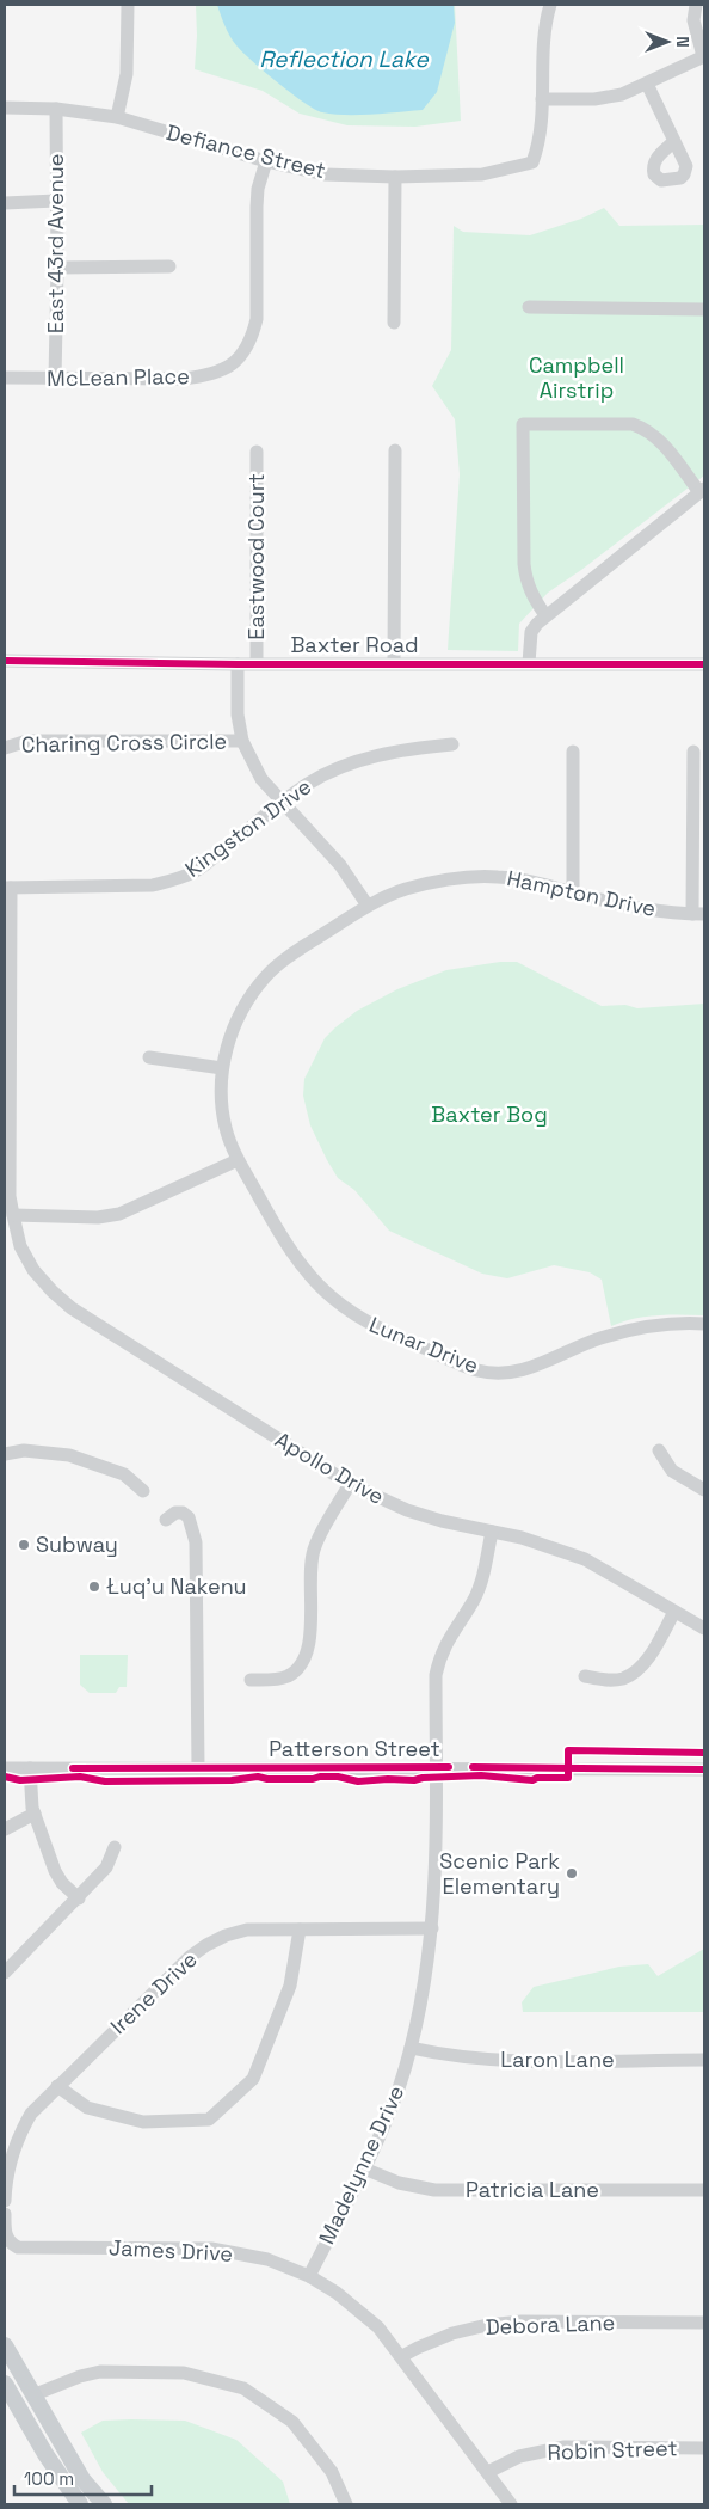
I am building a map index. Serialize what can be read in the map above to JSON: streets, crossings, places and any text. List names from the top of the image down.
{
  "streets": {
    "street": [
      "Defiance Street",
      "East 43rd Avenue",
      "McLean Place",
      "Eastwood Court",
      "Baxter Road",
      "Charing Cross Circle",
      "Kingston Drive",
      "Hampton Drive",
      "Lunar Drive",
      "Apollo Drive",
      "Patterson Street",
      "Irene Drive",
      "Laron Lane",
      "Madelynne Drive",
      "Patricia Lane",
      "James Drive",
      "Debora Lane",
      "Robin Street"
    ]
  },
  "crossings": [
    ["Defiance Street", "East 43rd Avenue"],
    ["Defiance Street", "McLean Place"],
    ["East 43rd Avenue", "McLean Place"],
    ["Eastwood Court", "Baxter Road"],
    ["Kingston Drive", "Apollo Drive"],
    ["Hampton Drive", "Lunar Drive"],
    ["Apollo Drive", "Madelynne Drive"],
    ["Patterson Street", "Madelynne Drive"],
    ["Irene Drive", "Madelynne Drive"],
    ["Laron Lane", "Madelynne Drive"],
    ["Madelynne Drive", "Patricia Lane"],
    ["Madelynne Drive", "James Drive"],
    ["James Drive", "Debora Lane"],
    ["James Drive", "Robin Street"]
  ],
  "water": ["Reflection Lake"],
  "parks": ["Campbell Airstrip", "Baxter Bog"],
  "places": ["Subway", "Łuq’u Nakenu", "Scenic Park Elementary"],
  "scale_bar": "100 m",
  "north": "right"
}
